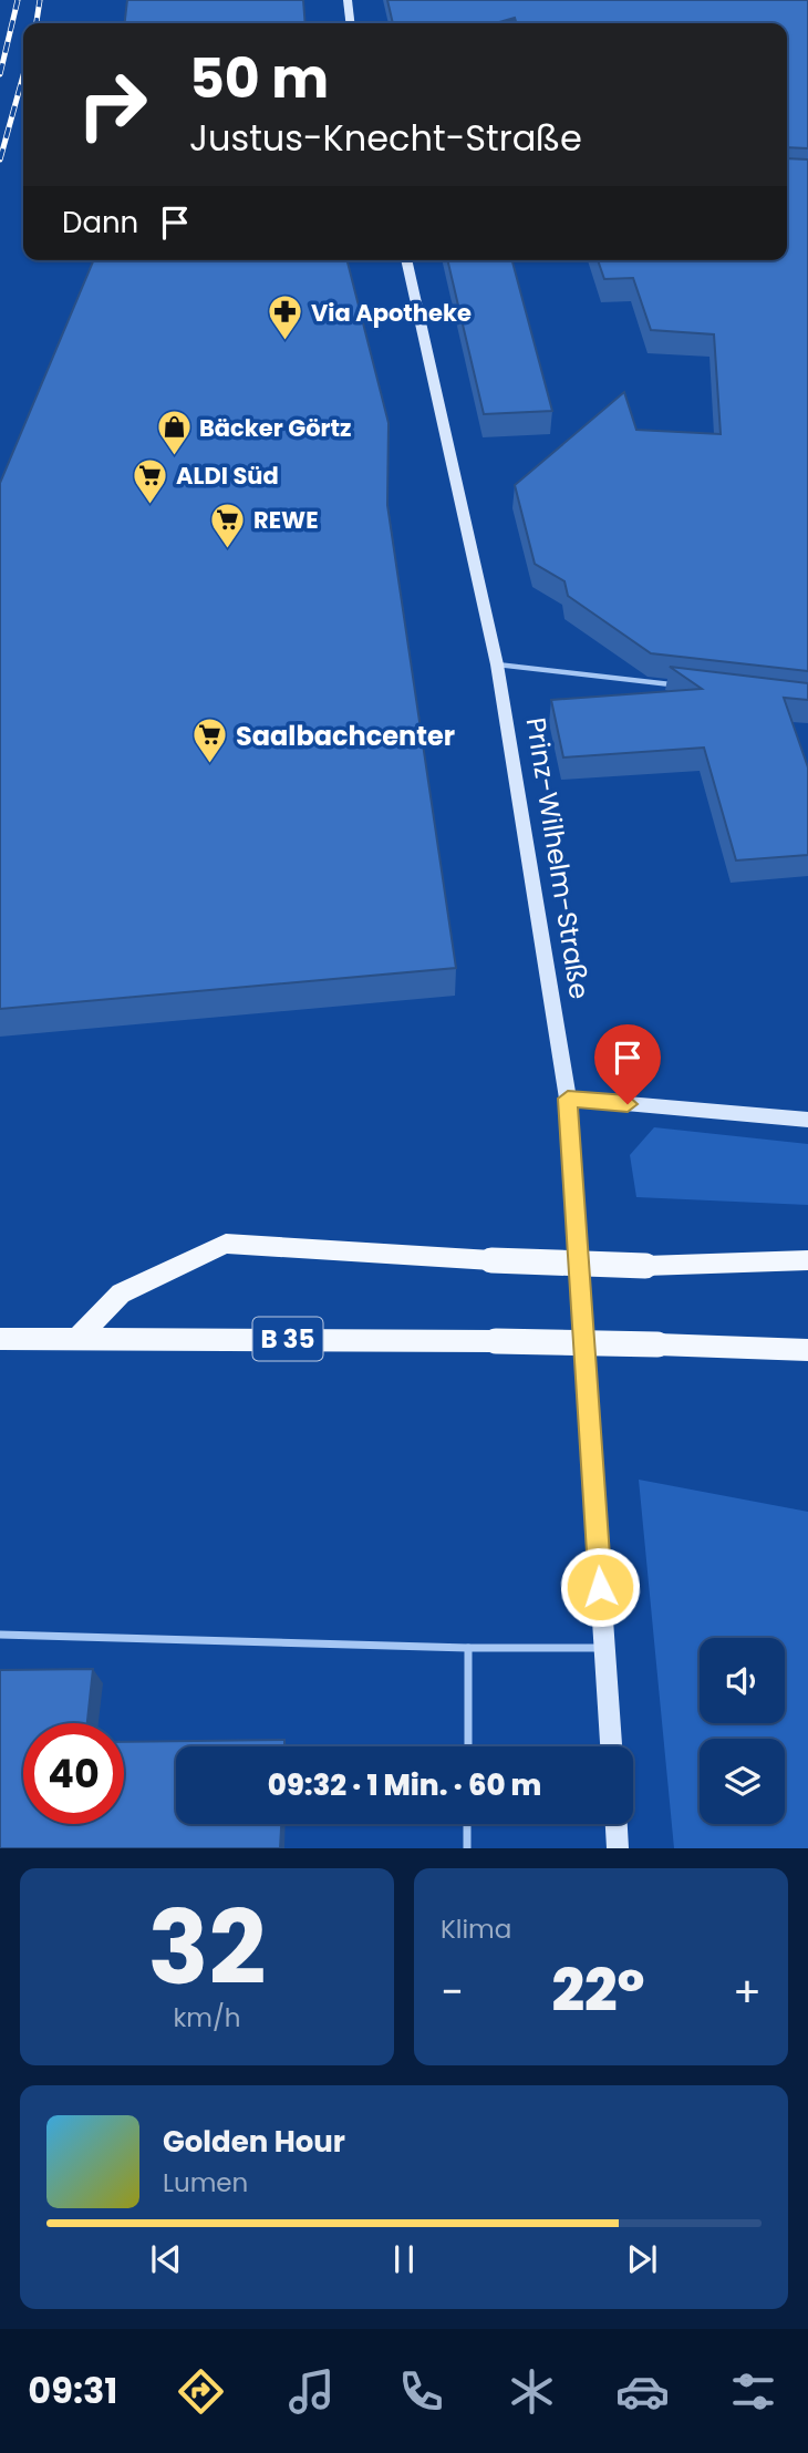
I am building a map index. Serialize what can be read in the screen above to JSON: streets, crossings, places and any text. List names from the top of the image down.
{
  "streets": {
    "main road": ["B 35"],
    "street": ["Prinz-Wilhelm-Straße"]
  },
  "places": {
    "pharmacy": ["Via Apotheke"],
    "shop": ["Bäcker Görtz"],
    "supermarket": ["ALDI Süd", "REWE", "Saalbachcenter"]
  },
  "page": {
    "turn": ["50 m", "Justus-Knecht-Straße"],
    "then": "Dann",
    "limit": "40",
    "trip": "09:32 · 1 Min. · 60 m",
    "tile": [
      ["32", "km/h"],
      "Klima"
    ],
    "heat": ["−", "22°", "+"],
    "song": ["Golden Hour", "Lumen"],
    "tabs": "09:31"
  }
}
